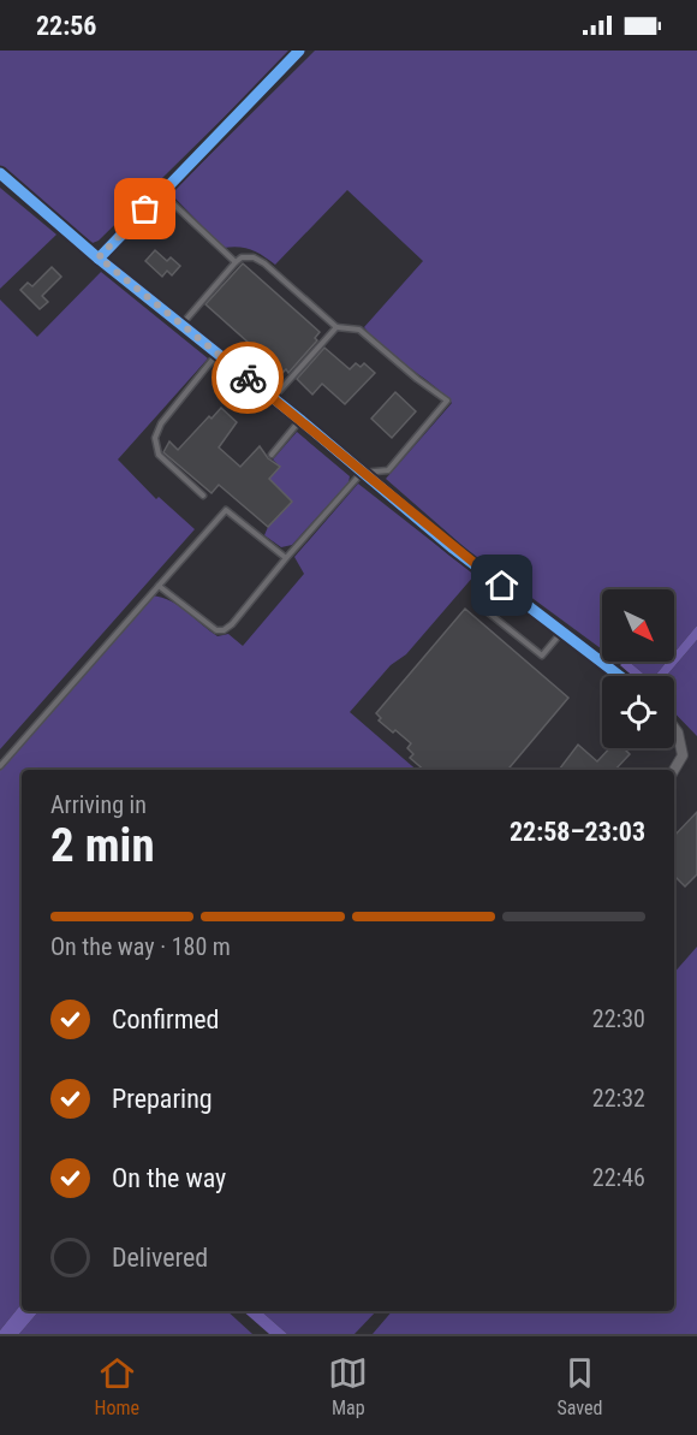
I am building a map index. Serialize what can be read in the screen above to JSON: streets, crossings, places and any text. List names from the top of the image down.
{
  "north": "bottom right",
  "page": {
    "status": "22:56",
    "heading": ["2 min", "Arriving in", "22:58–23:03"],
    "bar": "On the way · 180 m",
    "list": [
      ["Confirmed", "22:30"],
      ["Preparing", "22:32"],
      ["On the way", "22:46"],
      "Delivered"
    ],
    "tabs": ["Home", "Map", "Saved"]
  }
}
